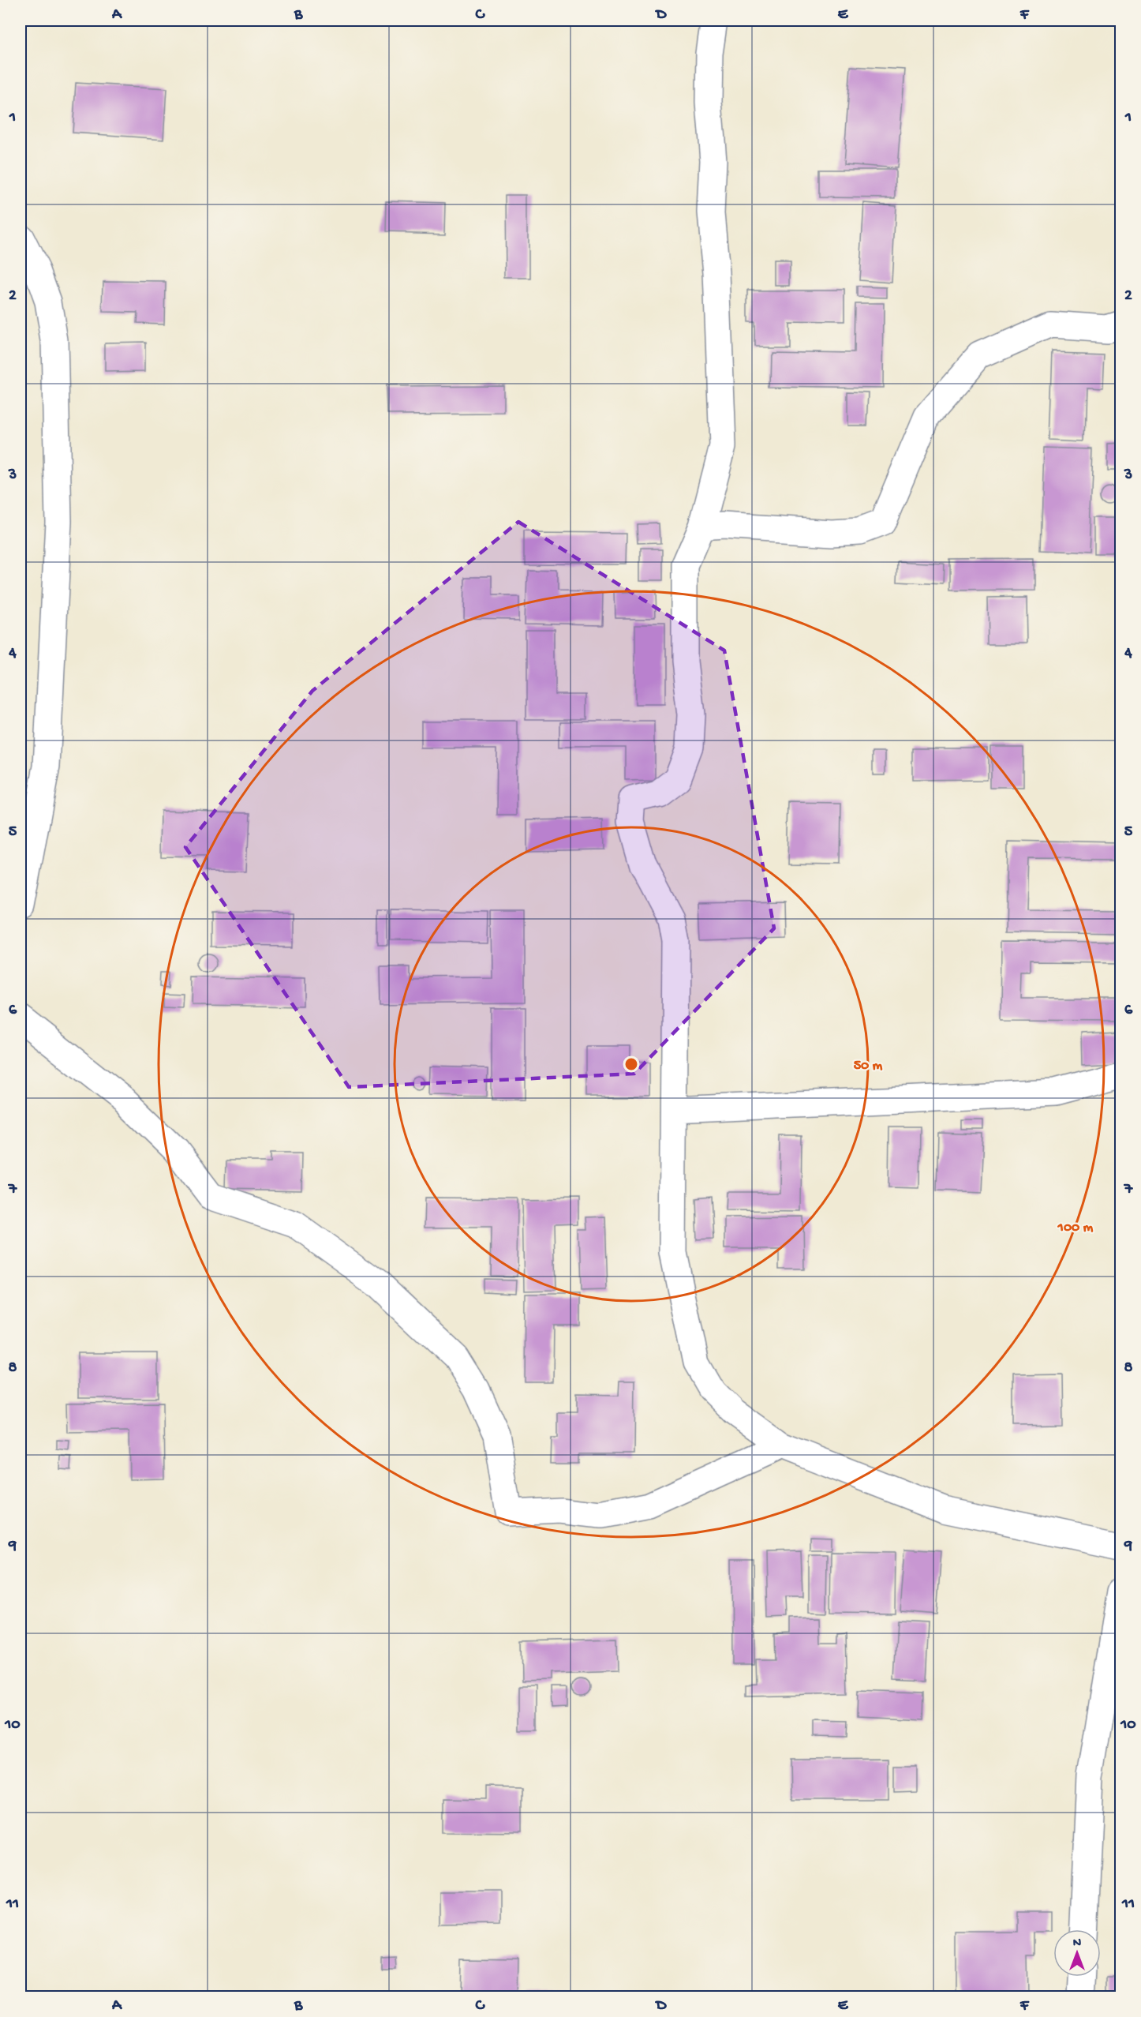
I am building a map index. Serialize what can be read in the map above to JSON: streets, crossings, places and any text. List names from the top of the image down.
{
  "north": "top",
  "grid": {
    "columns": [
      "A",
      "B",
      "C",
      "D",
      "E",
      "F"
    ],
    "rows": [
      "1",
      "2",
      "3",
      "4",
      "5",
      "6",
      "7",
      "8",
      "9",
      "10",
      "11"
    ]
  },
  "rings": ["50 m", "100 m"]
}
